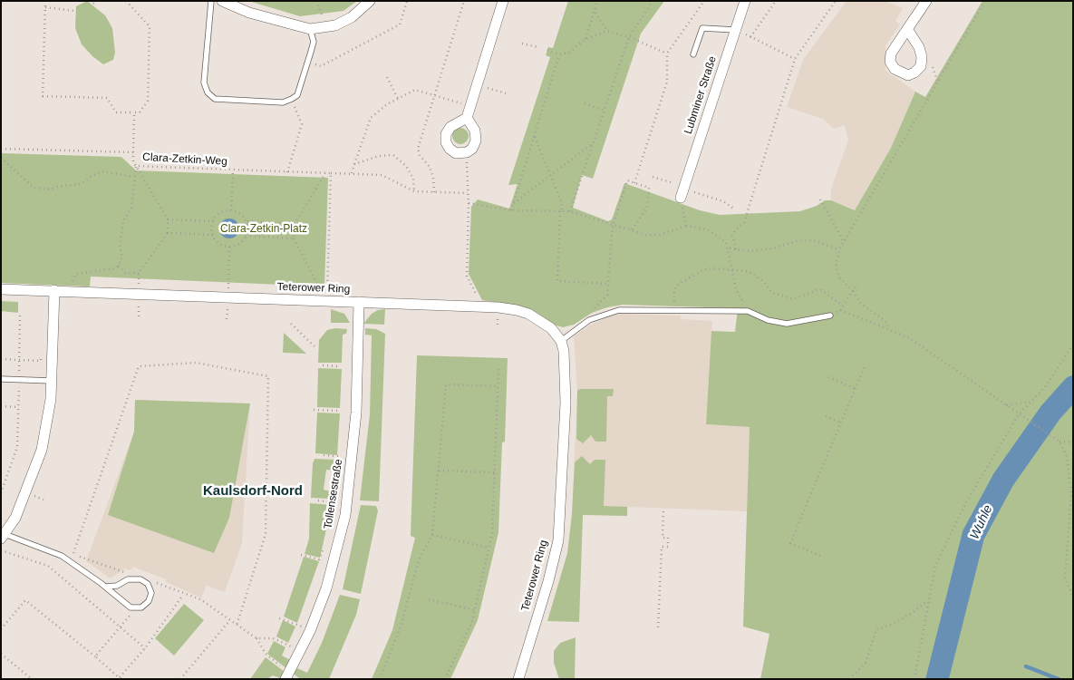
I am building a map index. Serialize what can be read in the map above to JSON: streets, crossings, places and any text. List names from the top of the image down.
{
  "streets": {
    "street": ["Lubminer Straße", "Teterower Ring", "Tollensestraße"],
    "path": ["Clara-Zetkin-Weg"]
  },
  "crossings": [
    ["Teterower Ring", "Tollensestraße"]
  ],
  "districts": ["Kaulsdorf-Nord"],
  "water": ["Wuhle"],
  "parks": ["Clara-Zetkin-Platz"]
}
